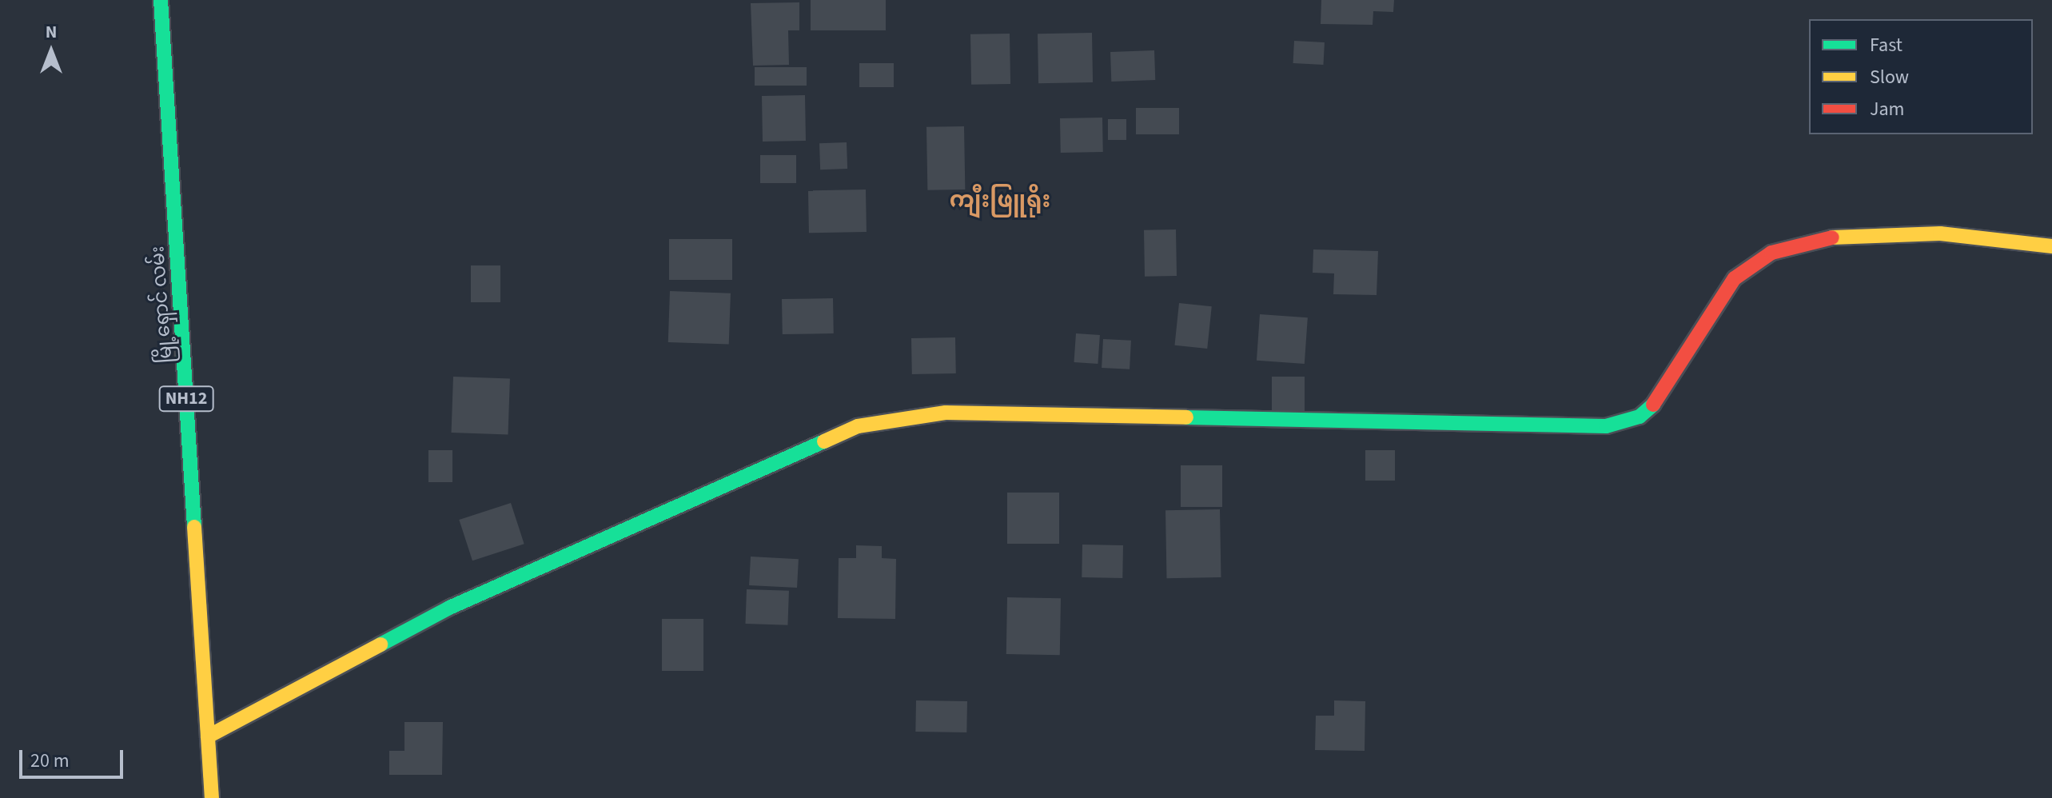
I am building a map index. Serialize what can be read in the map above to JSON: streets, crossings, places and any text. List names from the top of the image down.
{
  "streets": {
    "main road": ["မြို့ရှောင် လမ်း", "NH12"]
  },
  "districts": ["ကျီးဖြူရိုး"],
  "legend": ["Fast", "Slow", "Jam"],
  "scale_bar": "20 m",
  "north": "top"
}
